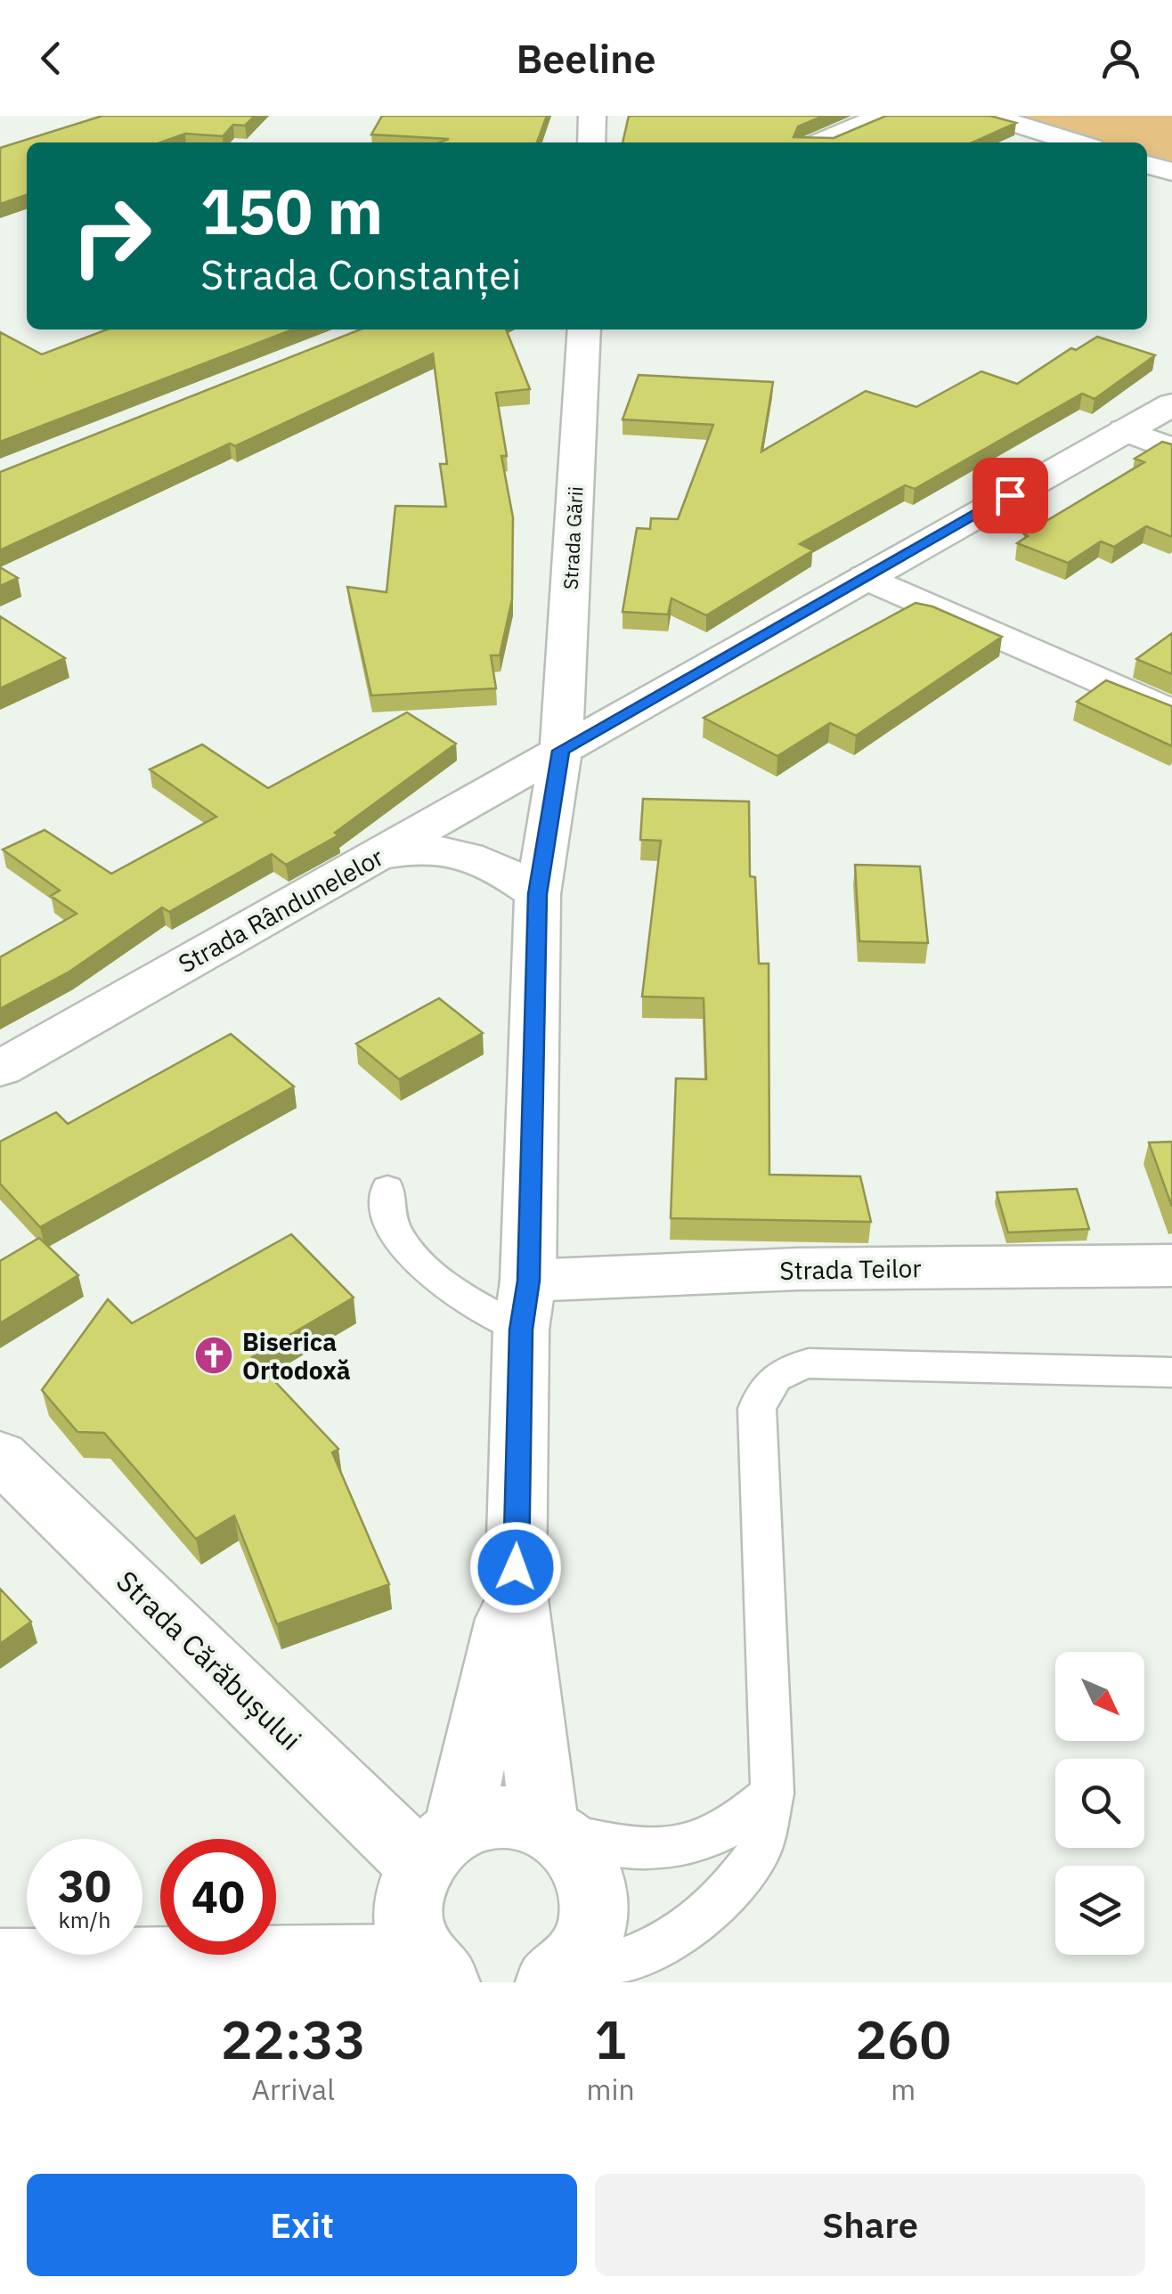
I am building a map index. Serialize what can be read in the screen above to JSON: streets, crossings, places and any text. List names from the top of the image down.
{
  "streets": {
    "street": [
      "Strada Gării",
      "Strada Rândunelelor",
      "Strada Teilor",
      "Strada Cărăbușului"
    ]
  },
  "crossings": [
    ["Strada Gării", "Strada Rândunelelor"],
    ["Strada Gării", "Strada Teilor"]
  ],
  "places": {
    "church": ["Biserica Ortodoxă"]
  },
  "north": "bottom right",
  "page": {
    "header": "Beeline",
    "turn": ["150 m", "Strada Constanței"],
    "speed": "30 km/h",
    "limit": "40",
    "eta": [
      "22:33",
      "Arrival",
      "1",
      "min",
      "260",
      "m"
    ],
    "buttons": ["Exit", "Share"]
  }
}
